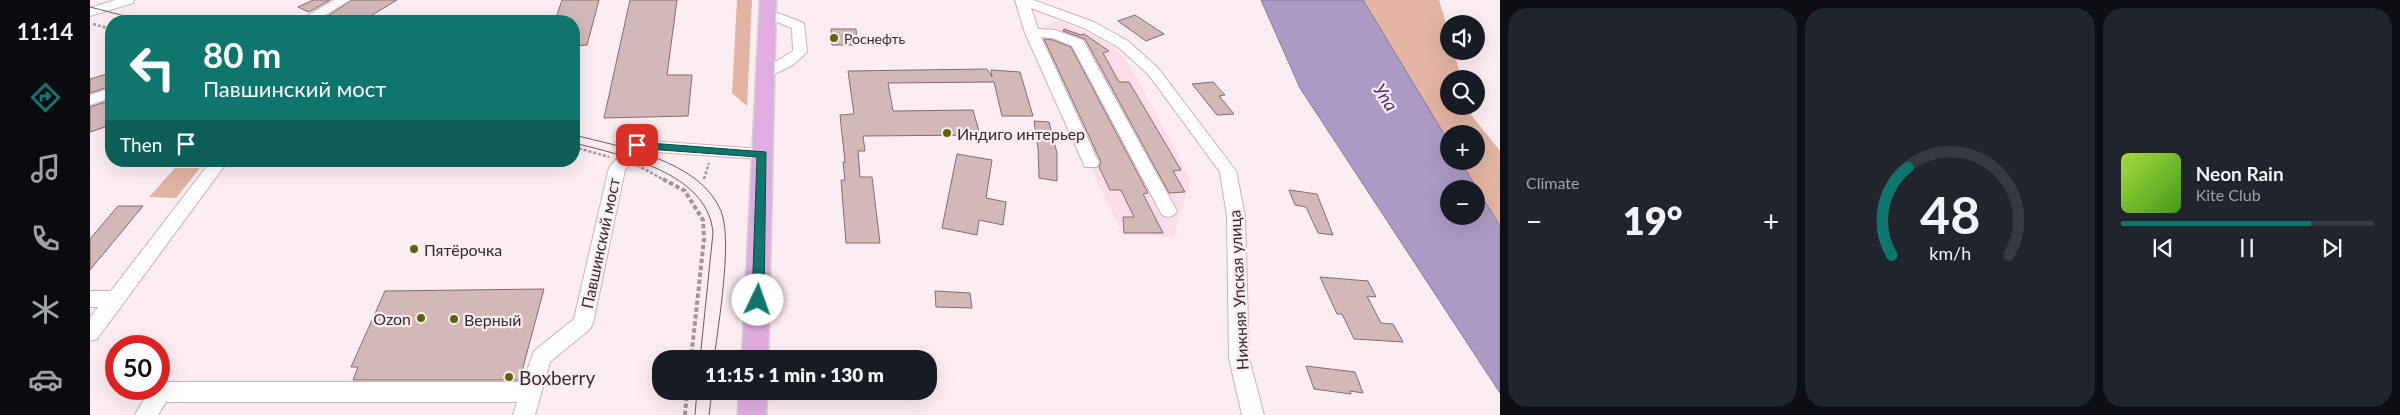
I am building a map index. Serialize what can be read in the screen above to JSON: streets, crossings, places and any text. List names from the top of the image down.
{
  "streets": {
    "street": ["Павшинский мост", "Нижняя Упская улица"]
  },
  "water": ["Упа"],
  "places": [
    "Роснефть",
    "Индиго интерьер",
    "Пятёрочка",
    "Ozon",
    "Верный",
    "Boxberry"
  ],
  "page": {
    "tabs": "11:14",
    "tile": "Climate",
    "map_buttons": ["+", "−"],
    "turn": ["80 m", "Павшинский мост"],
    "then": "Then",
    "song": ["Neon Rain", "Kite Club"],
    "heat": ["−", "19°", "+"],
    "limit": "50",
    "trip": "11:15 · 1 min · 130 m",
    "gauge": ["48", "km/h"]
  }
}
